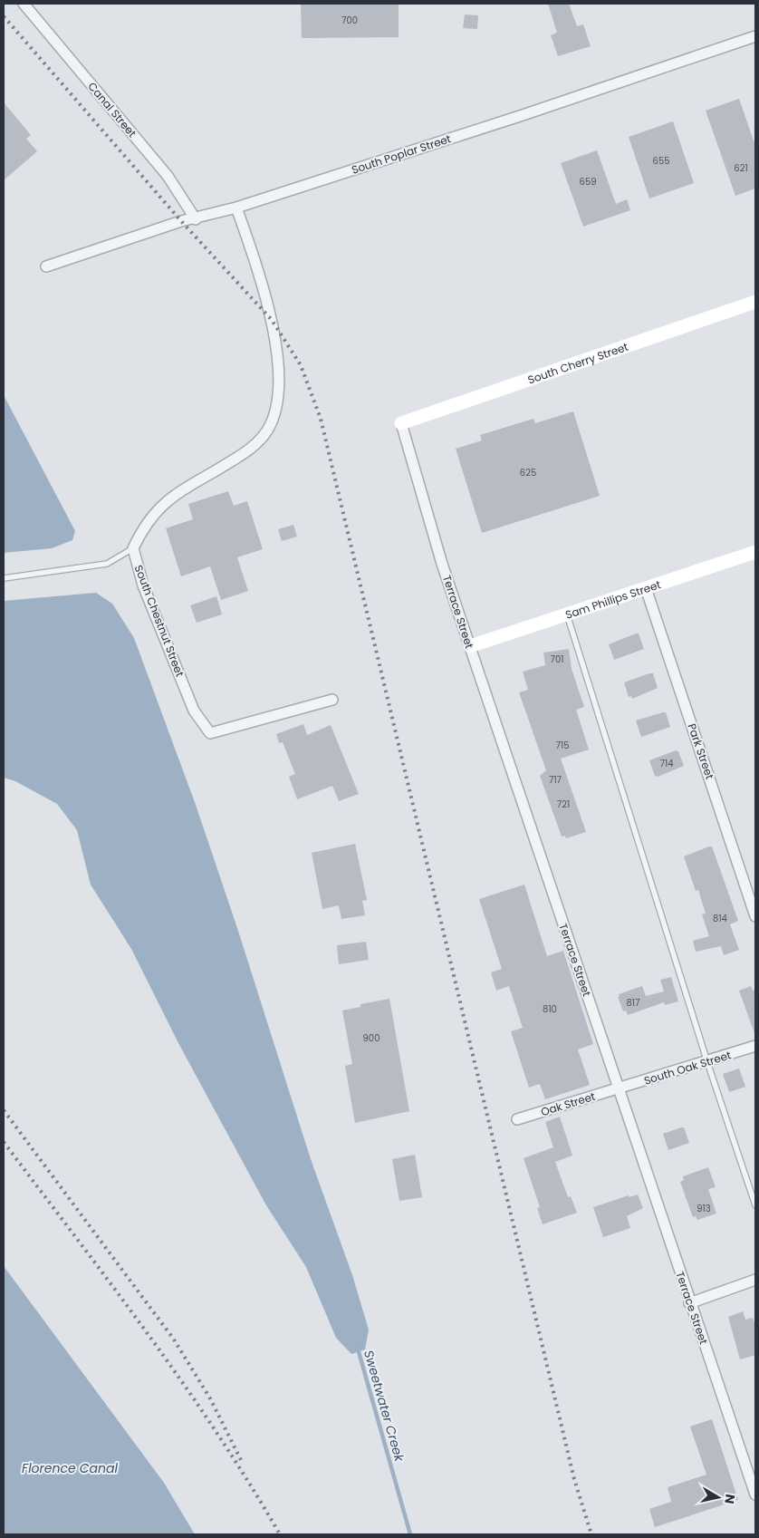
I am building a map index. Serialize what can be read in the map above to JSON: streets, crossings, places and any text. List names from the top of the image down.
{
  "streets": {
    "street": [
      "Canal Street",
      "South Poplar Street",
      "South Cherry Street",
      "Sam Phillips Street",
      "Terrace Street",
      "South Chestnut Street",
      "Park Street",
      "South Oak Street",
      "Oak Street"
    ]
  },
  "crossings": [
    ["Canal Street", "South Poplar Street"],
    ["South Cherry Street", "Terrace Street"],
    ["Sam Phillips Street", "Terrace Street"],
    ["Sam Phillips Street", "Park Street"],
    ["Terrace Street", "South Oak Street"],
    ["Terrace Street", "Oak Street"],
    ["South Oak Street", "Oak Street"]
  ],
  "water": ["Sweetwater Creek", "Florence Canal"],
  "house_numbers": [
    "700",
    "655",
    "621",
    "659",
    "625",
    "701",
    "715",
    "714",
    "717",
    "721",
    "814",
    "817",
    "810",
    "900",
    "913"
  ],
  "north": "right"
}
